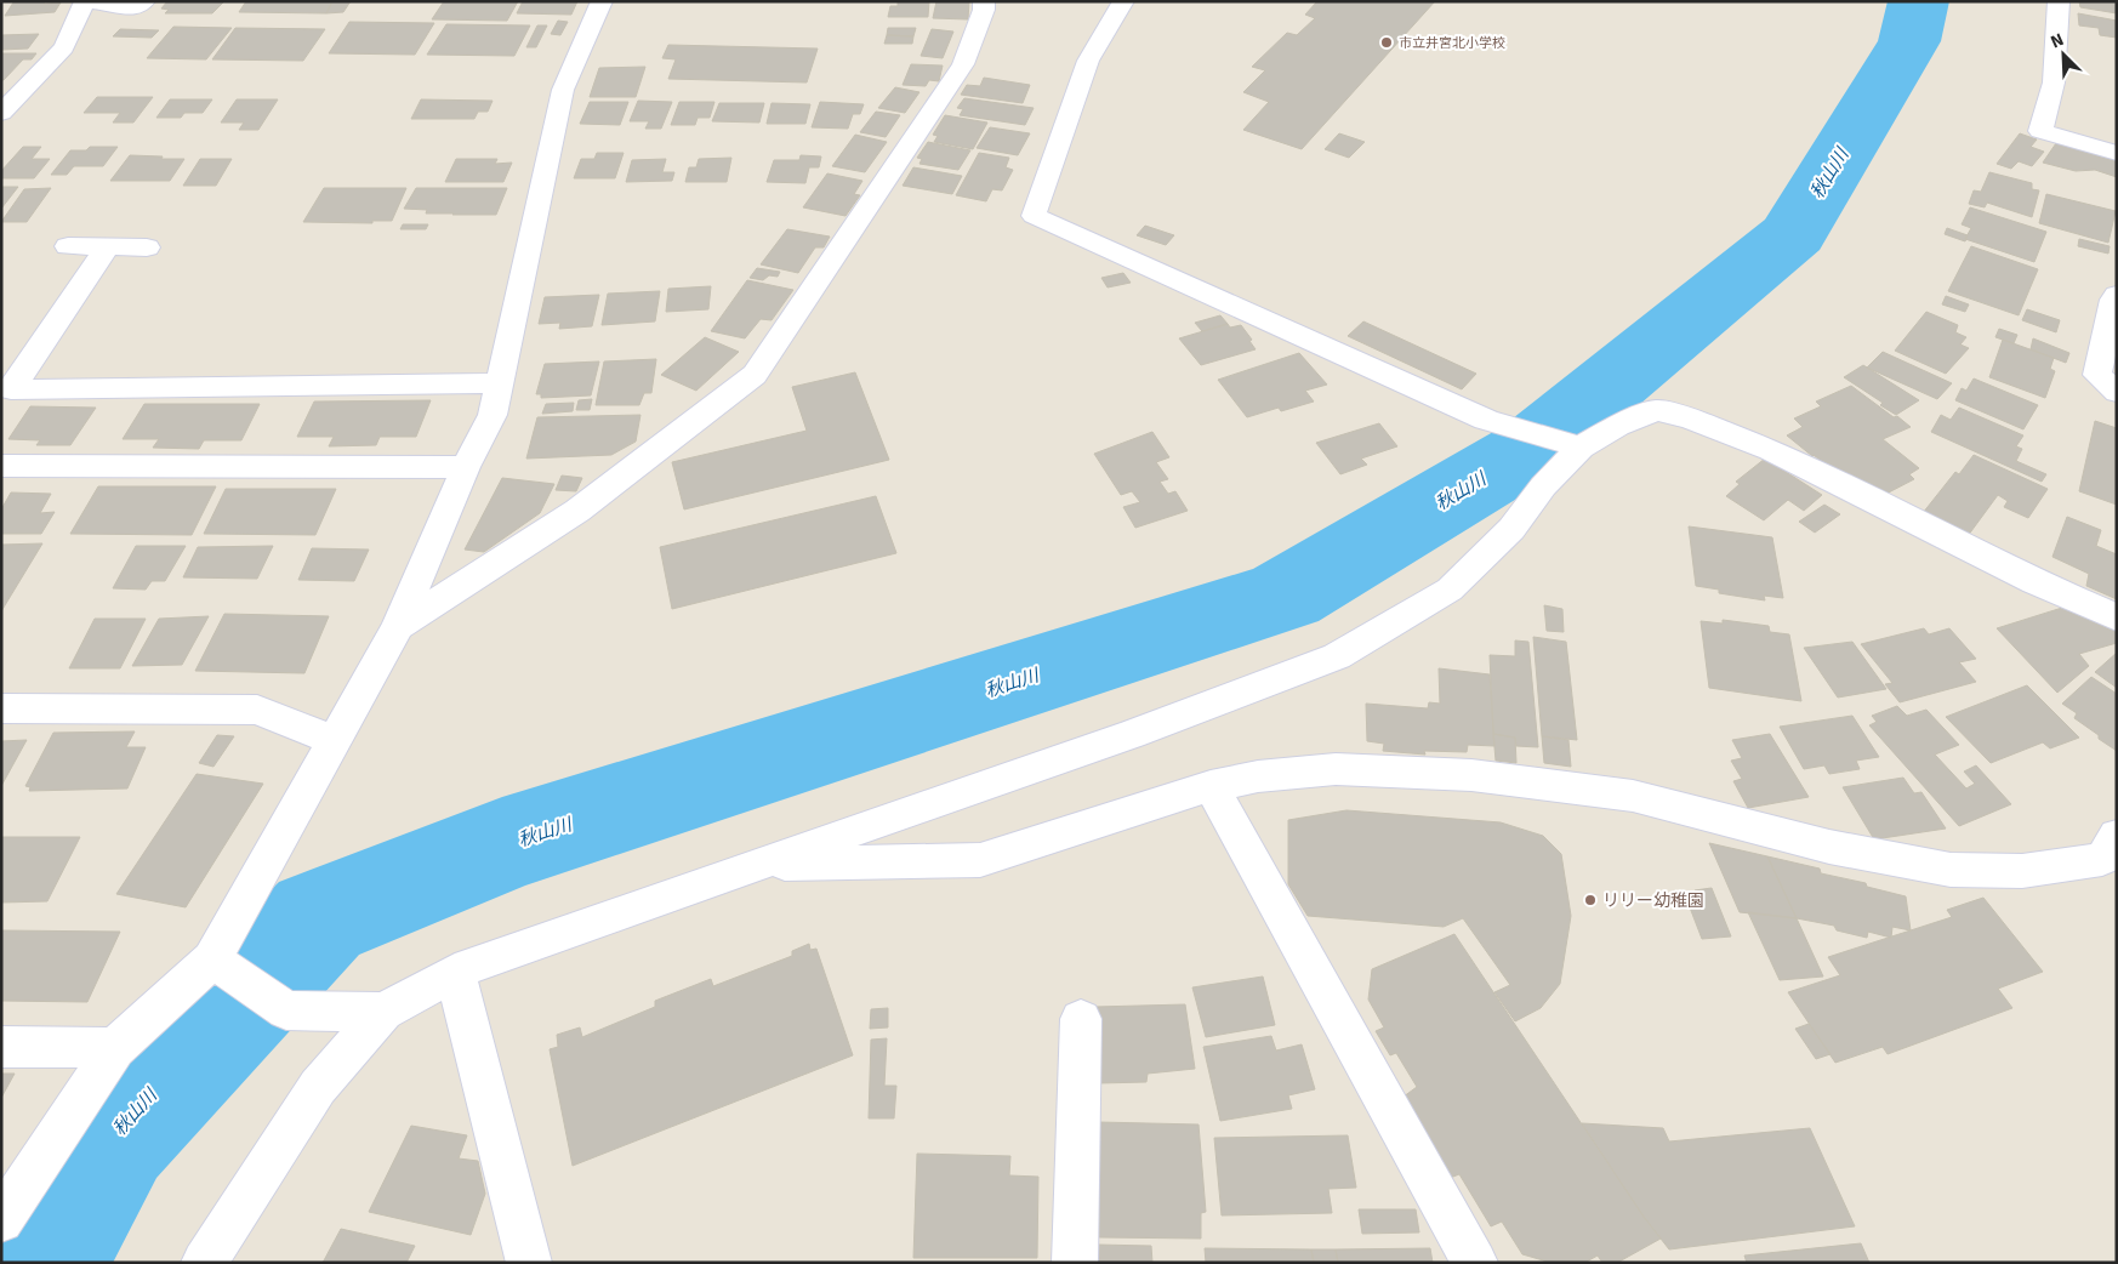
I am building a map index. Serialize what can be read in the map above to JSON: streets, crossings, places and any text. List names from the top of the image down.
{
  "water": ["秋山川"],
  "places": ["市立井宮北小学校", "リリー幼稚園"],
  "north": "top left"
}
